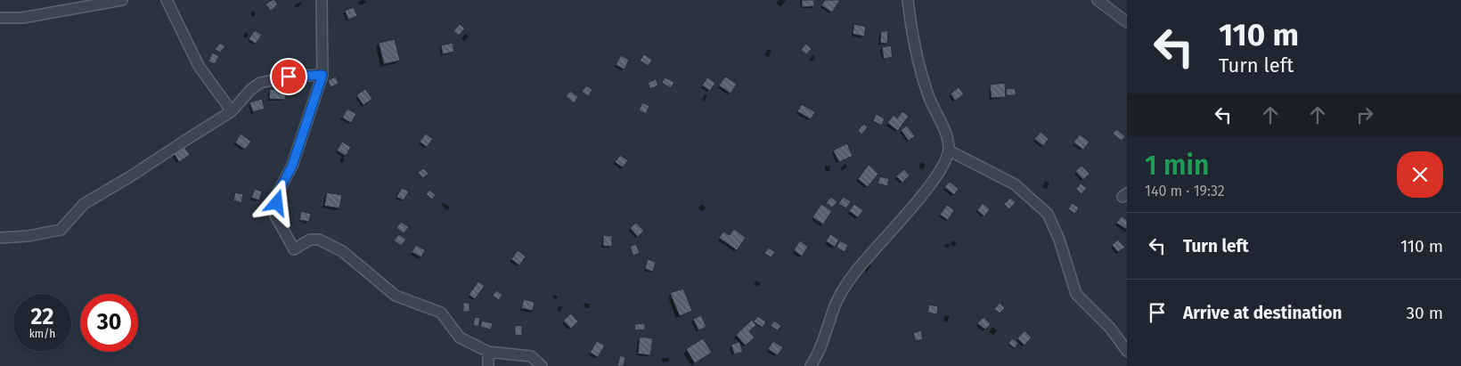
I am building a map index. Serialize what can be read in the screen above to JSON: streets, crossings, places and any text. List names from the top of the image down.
{
  "page": {
    "turn": ["110 m", "Turn left"],
    "heading": ["1 min", "140 m · 19:32"],
    "list": [
      {
        "name": "Turn left",
        "value": "110 m"
      },
      {
        "name": "Arrive at destination",
        "value": "30 m"
      }
    ],
    "speed": "22 km/h",
    "limit": "30"
  }
}
